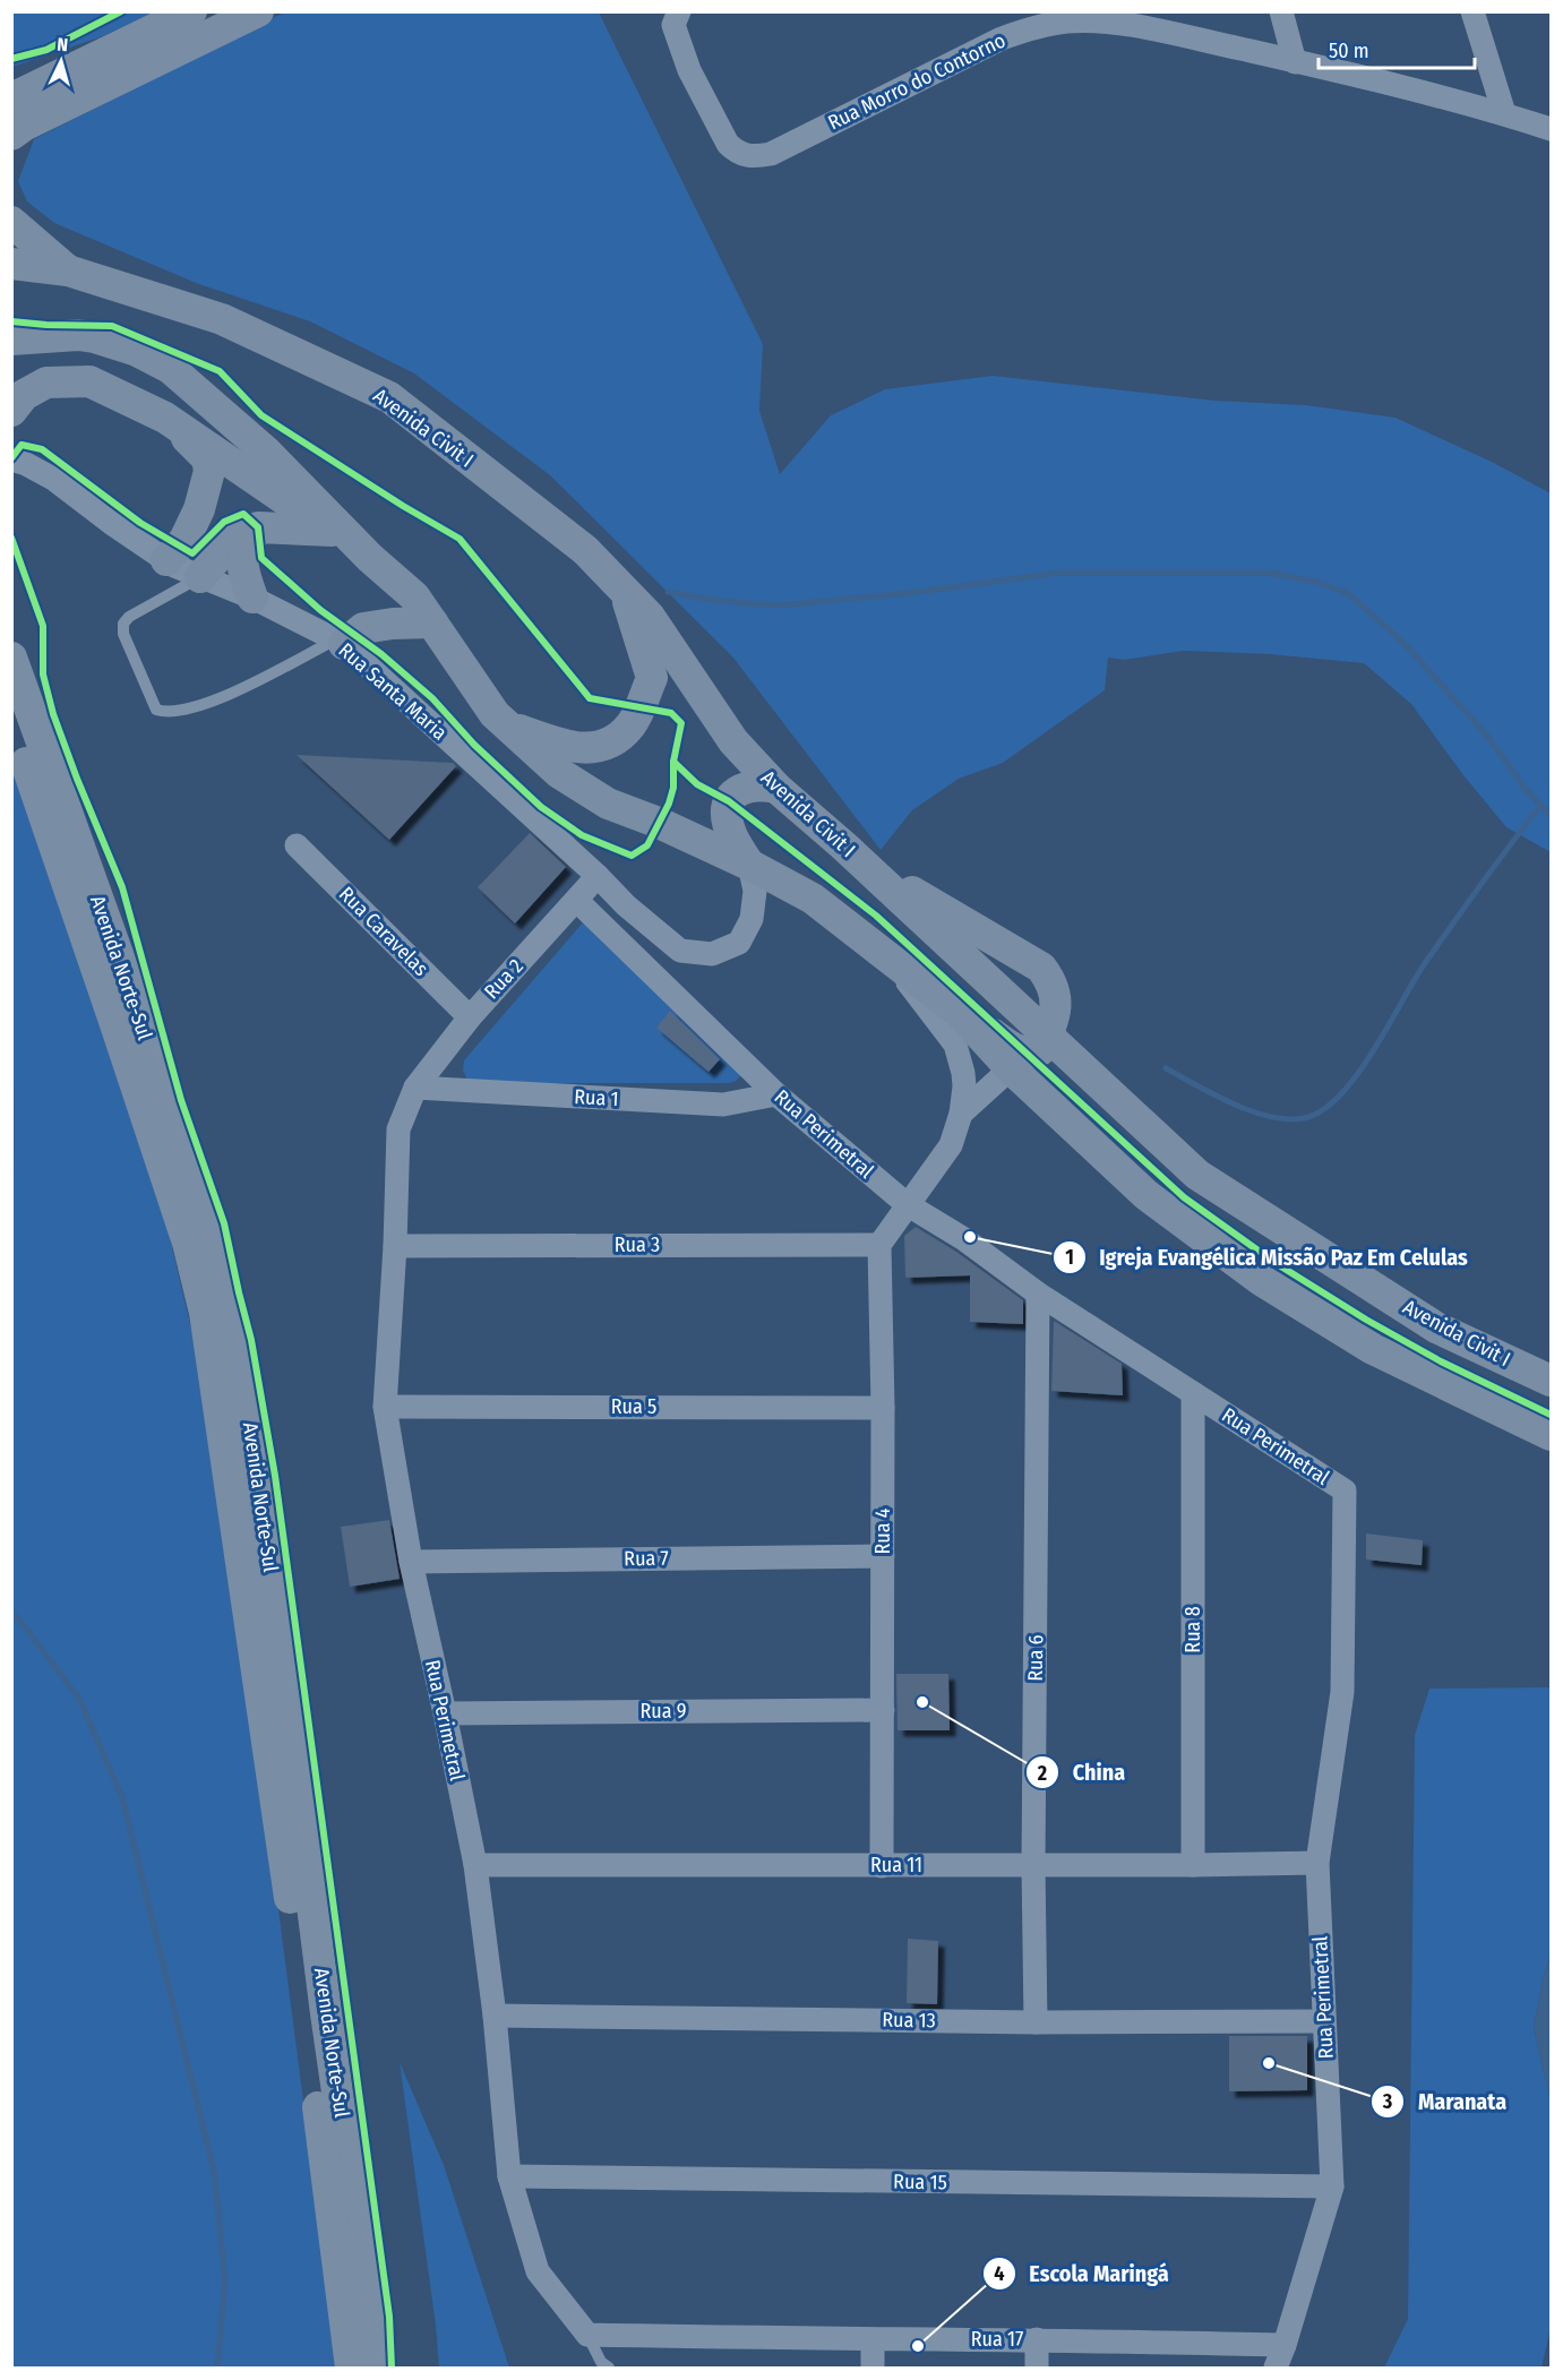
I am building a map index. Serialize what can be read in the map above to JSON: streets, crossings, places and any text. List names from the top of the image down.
{
  "streets": {
    "main road": ["Avenida Civit I", "Avenida Norte-Sul"],
    "street": [
      "Rua Morro do Contorno",
      "Rua Santa Maria",
      "Rua Caravelas",
      "Rua 2",
      "Rua 1",
      "Rua Perimetral",
      "Rua 3",
      "Rua 5",
      "Rua 4",
      "Rua 7",
      "Rua 8",
      "Rua 6",
      "Rua 9",
      "Rua 11",
      "Rua 13",
      "Rua 15",
      "Rua 17"
    ]
  },
  "crossings": [
    ["Rua Santa Maria", "Rua 2"],
    ["Rua Caravelas", "Rua 2"],
    ["Rua 2", "Rua 1"],
    ["Rua 2", "Rua Perimetral"],
    ["Rua 1", "Rua Perimetral"],
    ["Rua Perimetral", "Rua 3"],
    ["Rua Perimetral", "Rua 5"],
    ["Rua Perimetral", "Rua 7"],
    ["Rua Perimetral", "Rua 8"],
    ["Rua Perimetral", "Rua 6"],
    ["Rua Perimetral", "Rua 9"],
    ["Rua Perimetral", "Rua 11"],
    ["Rua Perimetral", "Rua 13"],
    ["Rua Perimetral", "Rua 15"],
    ["Rua Perimetral", "Rua 17"],
    ["Rua 3", "Rua 4"],
    ["Rua 5", "Rua 4"],
    ["Rua 4", "Rua 7"],
    ["Rua 4", "Rua 9"],
    ["Rua 4", "Rua 11"],
    ["Rua 8", "Rua 11"],
    ["Rua 6", "Rua 11"],
    ["Rua 6", "Rua 13"]
  ],
  "places": [
    "Igreja Evangélica Missão Paz Em Celulas",
    "China",
    "Maranata",
    "Escola Maringá"
  ],
  "scale_bar": "50 m",
  "north": "top"
}
